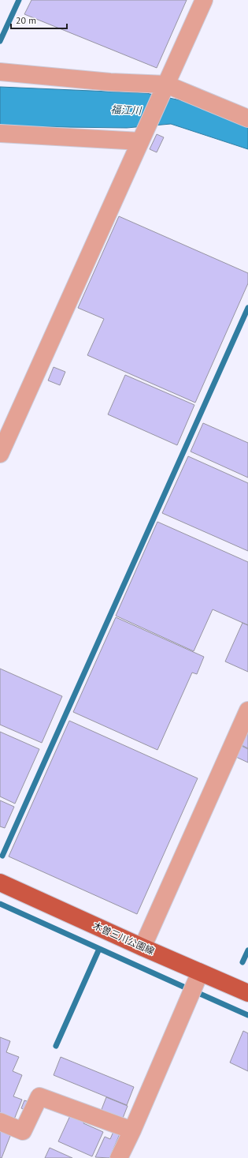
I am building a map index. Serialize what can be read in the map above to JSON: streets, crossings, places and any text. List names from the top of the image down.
{
  "streets": {
    "main road": ["木曽三川公園線"]
  },
  "water": ["福江川"],
  "scale_bar": "20 m"
}
